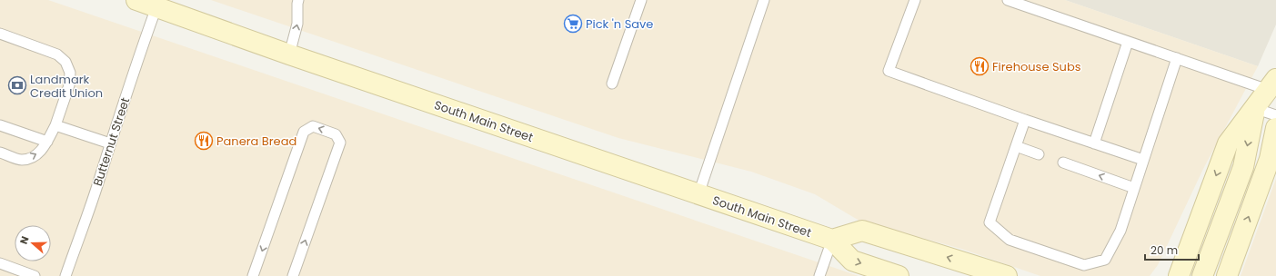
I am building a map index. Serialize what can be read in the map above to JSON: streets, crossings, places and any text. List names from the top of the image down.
{
  "streets": {
    "main road": ["South Main Street"],
    "lane": ["Butternut Street"]
  },
  "crossings": [
    ["South Main Street", "Butternut Street"]
  ],
  "places": {
    "supermarket": ["Pick 'n Save"],
    "restaurant": ["Firehouse Subs", "Panera Bread"],
    "bank": ["Landmark Credit Union"]
  },
  "scale_bar": "20 m",
  "north": "left"
}
